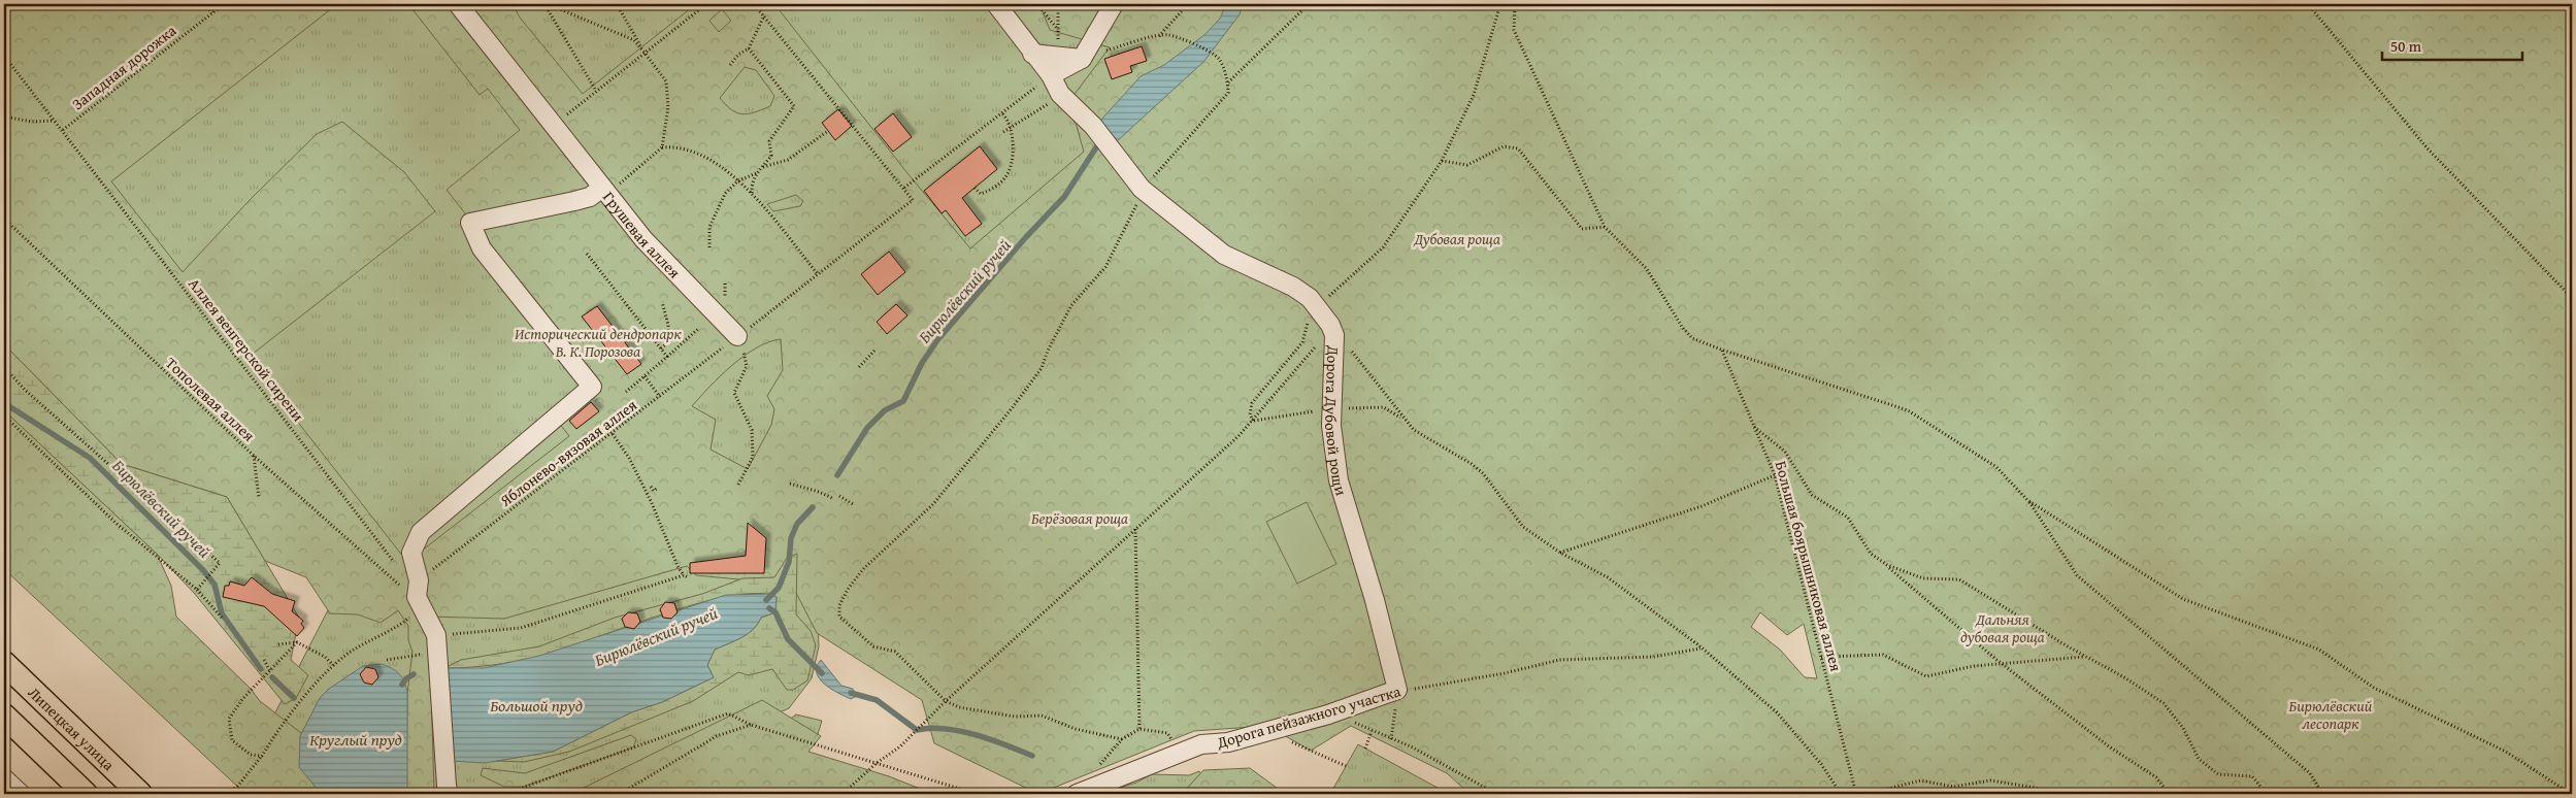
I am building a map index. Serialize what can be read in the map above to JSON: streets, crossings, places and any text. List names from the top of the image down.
{
  "streets": {
    "main road": ["Липецкая улица"],
    "street": ["Грушевая аллея", "Дорога Дубовой рощи", "Дорога пейзажного участка"],
    "path": [
      "Западная дорожка",
      "Аллея венгерской сирени",
      "Тополевая аллея",
      "Яблонево-вязовая аллея",
      "Большая боярышниковая аллея"
    ]
  },
  "crossings": [
    ["Западная дорожка", "Аллея венгерской сирени"],
    ["Грушевая аллея", "Яблонево-вязовая аллея"],
    ["Аллея венгерской сирени", "Тополевая аллея"],
    ["Аллея венгерской сирени", "Яблонево-вязовая аллея"],
    ["Тополевая аллея", "Яблонево-вязовая аллея"],
    ["Дорога Дубовой рощи", "Дорога пейзажного участка"]
  ],
  "water": ["Бирюлёвский ручей", "Большой пруд", "Круглый пруд"],
  "parks": [
    "Дубовая роща",
    "Исторический дендропарк В. К. Порозова",
    "Берёзовая роща",
    "Дальняя дубовая роща",
    "Бирюлёвский лесопарк"
  ],
  "scale_bar": "50 m"
}
